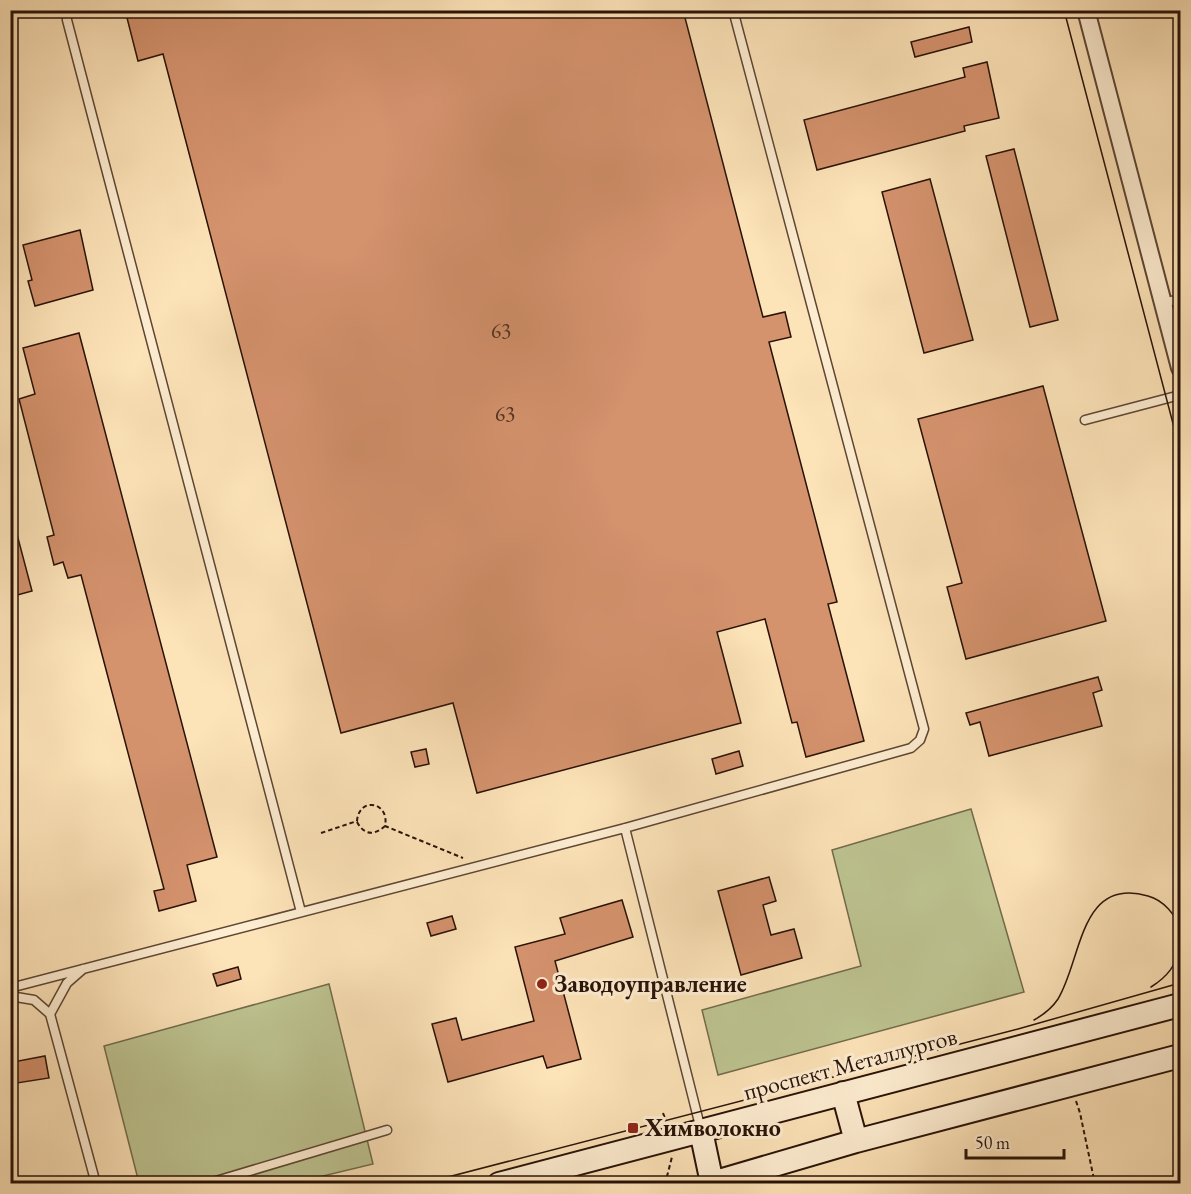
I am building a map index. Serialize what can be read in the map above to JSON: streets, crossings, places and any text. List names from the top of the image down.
{
  "streets": {
    "street": ["проспект Металлургов"]
  },
  "places": {
    "other": ["Заводоуправление"],
    "transit": ["Химволокно"]
  },
  "house_numbers": ["63", "63"],
  "scale_bar": "50 m"
}
